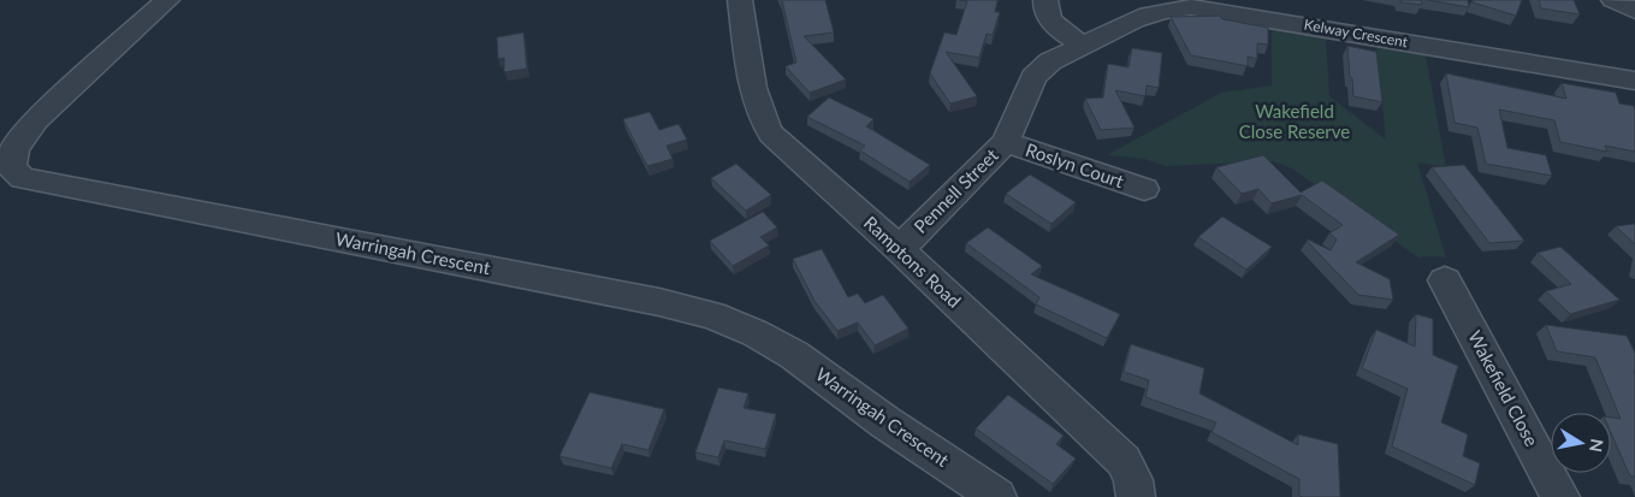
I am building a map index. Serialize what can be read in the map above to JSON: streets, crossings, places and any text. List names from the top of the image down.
{
  "streets": {
    "street": [
      "Kelway Crescent",
      "Roslyn Court",
      "Pennell Street",
      "Warringah Crescent",
      "Ramptons Road",
      "Wakefield Close"
    ]
  },
  "crossings": [
    ["Kelway Crescent", "Pennell Street"],
    ["Roslyn Court", "Pennell Street"],
    ["Pennell Street", "Ramptons Road"]
  ],
  "parks": ["Wakefield Close Reserve"],
  "north": "right"
}
